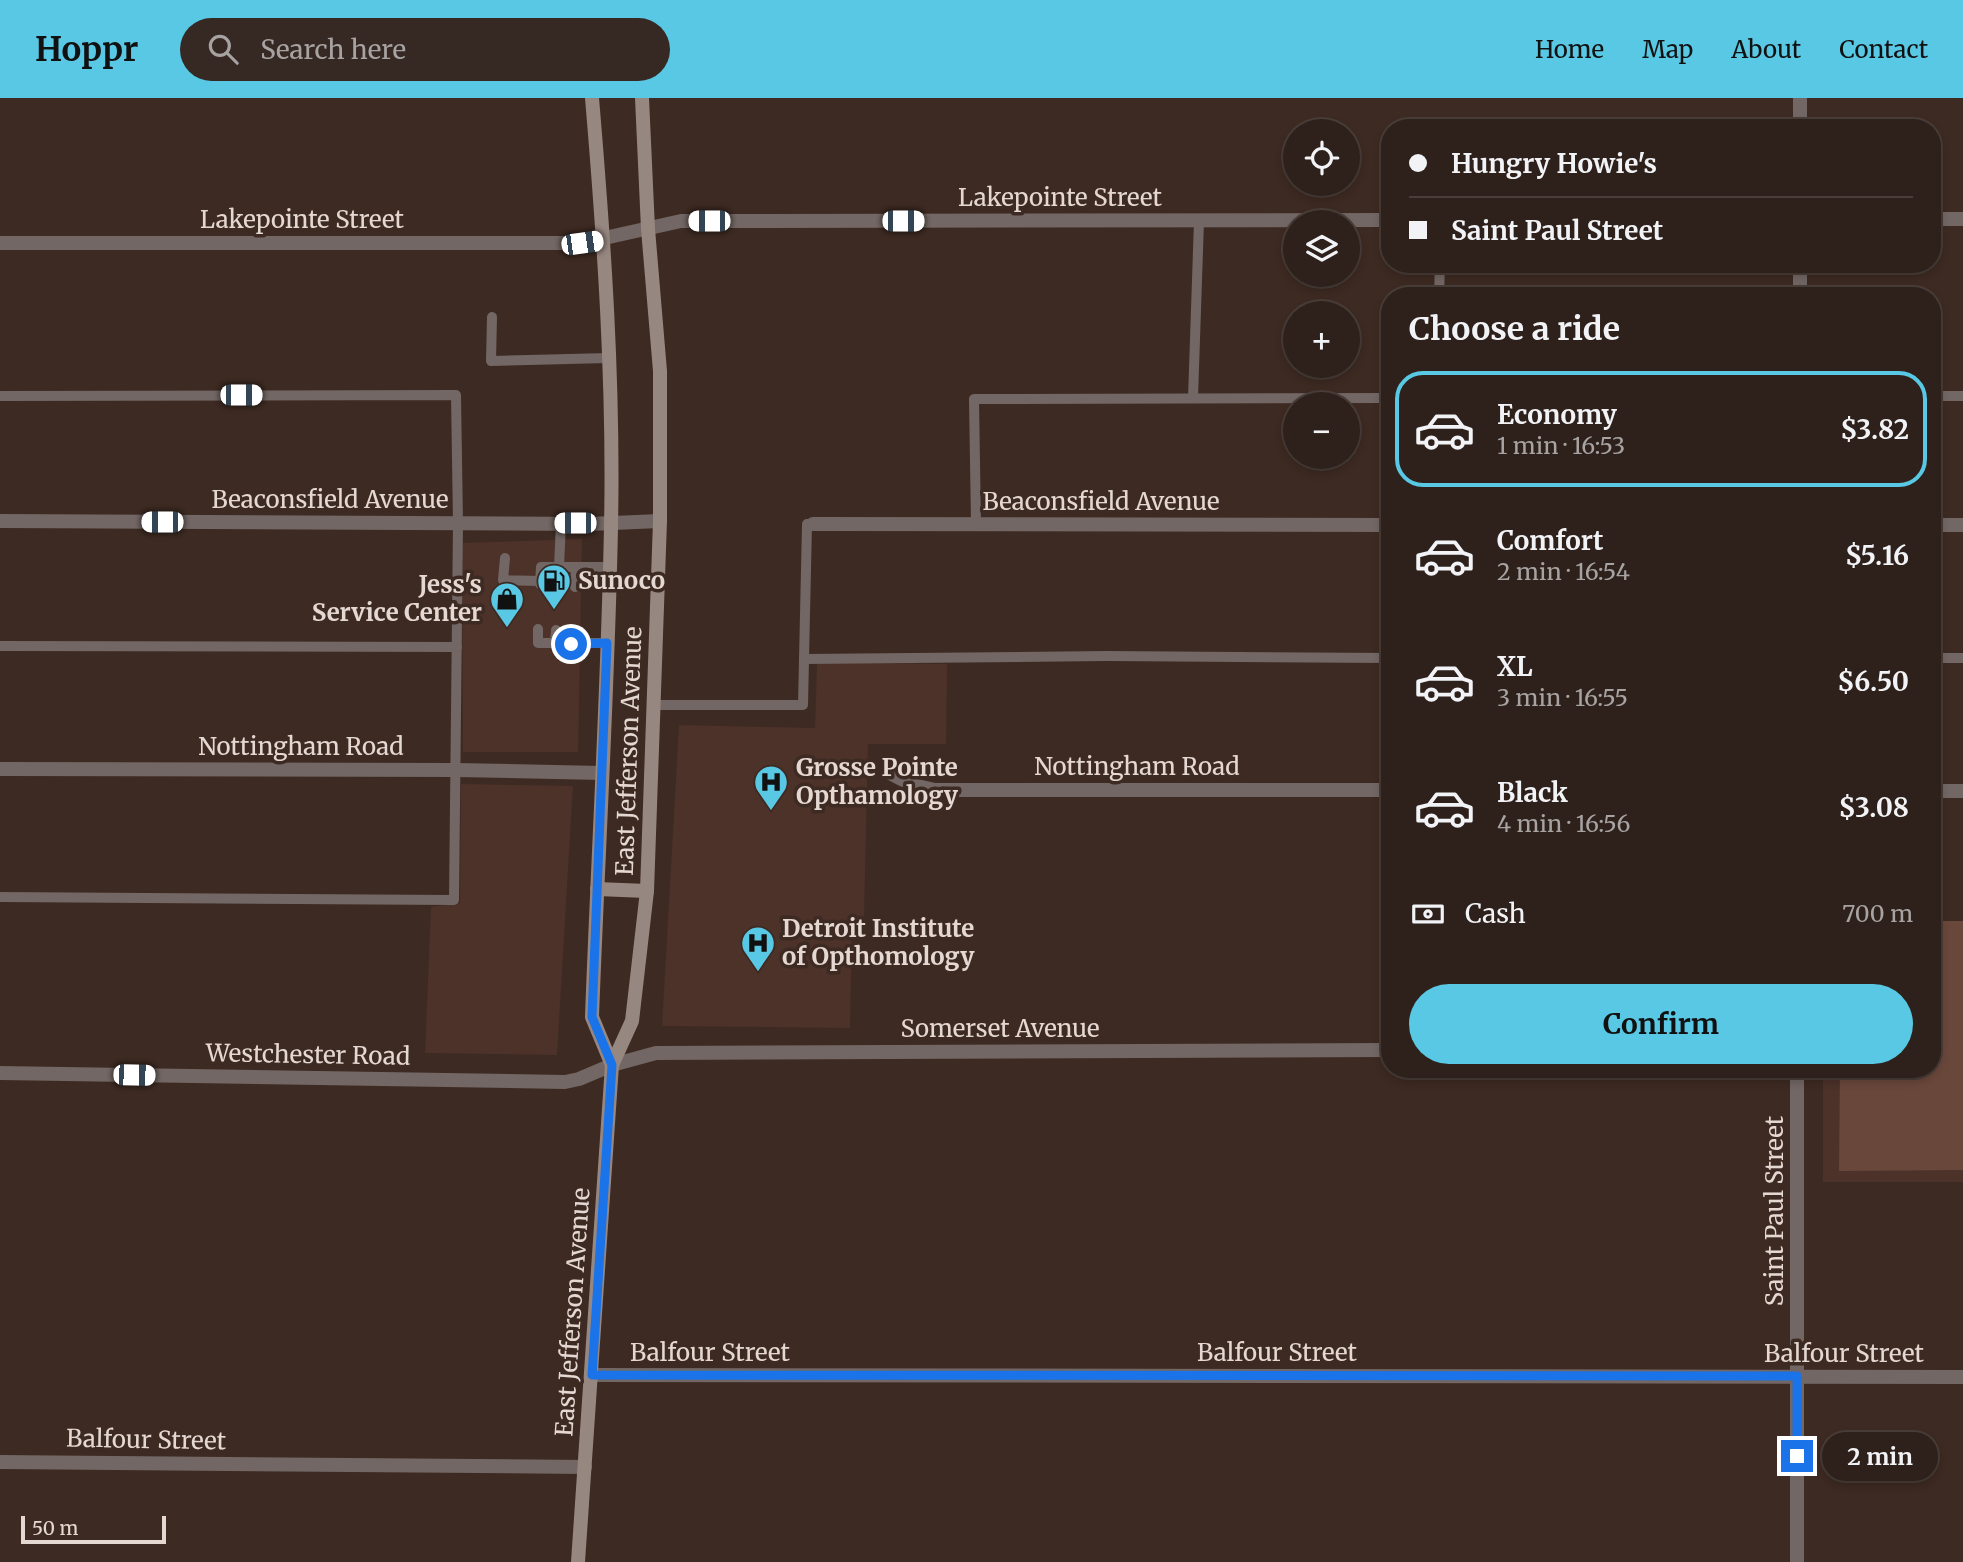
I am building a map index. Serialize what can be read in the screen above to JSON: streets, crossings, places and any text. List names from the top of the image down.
{
  "streets": {
    "main road": ["East Jefferson Avenue"],
    "street": [
      "Lakepointe Street",
      "Beaconsfield Avenue",
      "Nottingham Road",
      "Somerset Avenue",
      "Westchester Road",
      "Saint Paul Street",
      "Balfour Street"
    ]
  },
  "crossings": [
    ["Lakepointe Street", "East Jefferson Avenue"],
    ["Beaconsfield Avenue", "East Jefferson Avenue"],
    ["Nottingham Road", "East Jefferson Avenue"],
    ["East Jefferson Avenue", "Somerset Avenue"],
    ["East Jefferson Avenue", "Westchester Road"],
    ["East Jefferson Avenue", "Balfour Street"],
    ["Somerset Avenue", "Westchester Road"],
    ["Saint Paul Street", "Balfour Street"]
  ],
  "places": {
    "fuel station": ["Sunoco"],
    "shop": ["Jess's Service Center"],
    "hospital": ["Grosse Pointe Opthamology", "Detroit Institute of Opthomology"]
  },
  "scale_bar": "50 m",
  "page": {
    "header": "Hoppr",
    "search": "Search here",
    "nav": [
      "Home",
      "Map",
      "About",
      "Contact"
    ],
    "map_buttons": ["+", "−"],
    "banner": ["Hungry Howie's", "Saint Paul Street"],
    "heading": "Choose a ride",
    "list": [
      {
        "name": "Economy",
        "note": "1 min · 16:53",
        "value": "$3.82"
      },
      {
        "name": "Comfort",
        "note": "2 min · 16:54",
        "value": "$5.16"
      },
      {
        "name": "XL",
        "note": "3 min · 16:55",
        "value": "$6.50"
      },
      {
        "name": "Black",
        "note": "4 min · 16:56",
        "value": "$3.08"
      }
    ],
    "pay": ["Cash", "700 m"],
    "buttons": "Confirm",
    "bubble": "2 min",
    "scale": "50 m"
  }
}
